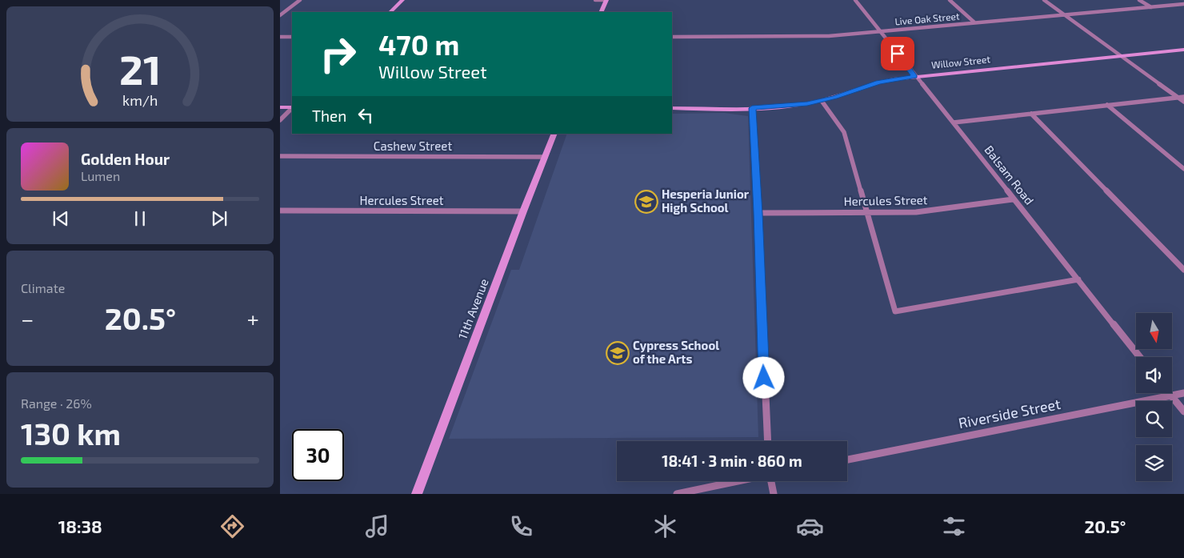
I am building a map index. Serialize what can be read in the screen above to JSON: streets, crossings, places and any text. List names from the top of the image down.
{
  "streets": {
    "street": [
      "Live Oak Street",
      "Willow Street",
      "Cashew Street",
      "Balsam Road",
      "Hercules Street",
      "11th Avenue",
      "Riverside Street"
    ]
  },
  "crossings": [
    ["Live Oak Street", "Balsam Road"],
    ["Willow Street", "Balsam Road"],
    ["Cashew Street", "11th Avenue"],
    ["Balsam Road", "Hercules Street"],
    ["Hercules Street", "11th Avenue"]
  ],
  "places": {
    "school or university": ["Hesperia Junior High School", "Cypress School of the Arts"]
  },
  "north": "bottom",
  "page": {
    "turn": ["470 m", "Willow Street"],
    "then": "Then",
    "song": ["Golden Hour", "Lumen"],
    "tile": [
      "Climate",
      ["Range · 26%", "130 km"]
    ],
    "heat": ["−", "20.5°", "+"],
    "limit": "30",
    "trip": "18:41 · 3 min · 860 m",
    "tabs": ["18:38", "20.5°"],
    "gauge": ["21", "km/h"]
  }
}
